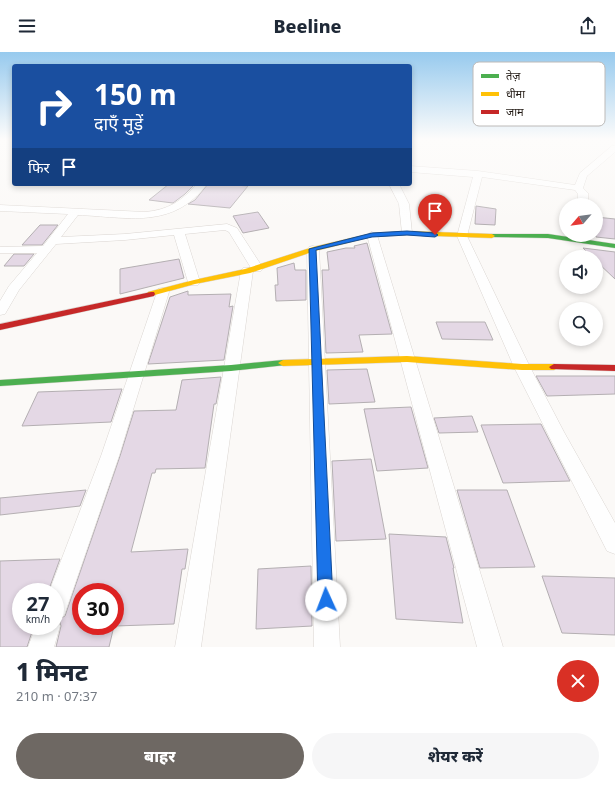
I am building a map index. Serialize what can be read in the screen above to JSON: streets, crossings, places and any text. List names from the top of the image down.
{
  "legend": ["तेज़", "धीमा", "जाम"],
  "north": "bottom left",
  "page": {
    "header": "Beeline",
    "turn": ["150 m", "दाएँ मुड़ें"],
    "then": "फिर",
    "speed": "27 km/h",
    "limit": "30",
    "heading": ["1 मिनट", "210 m · 07:37"],
    "buttons": ["बाहर", "शेयर करें"]
  }
}
